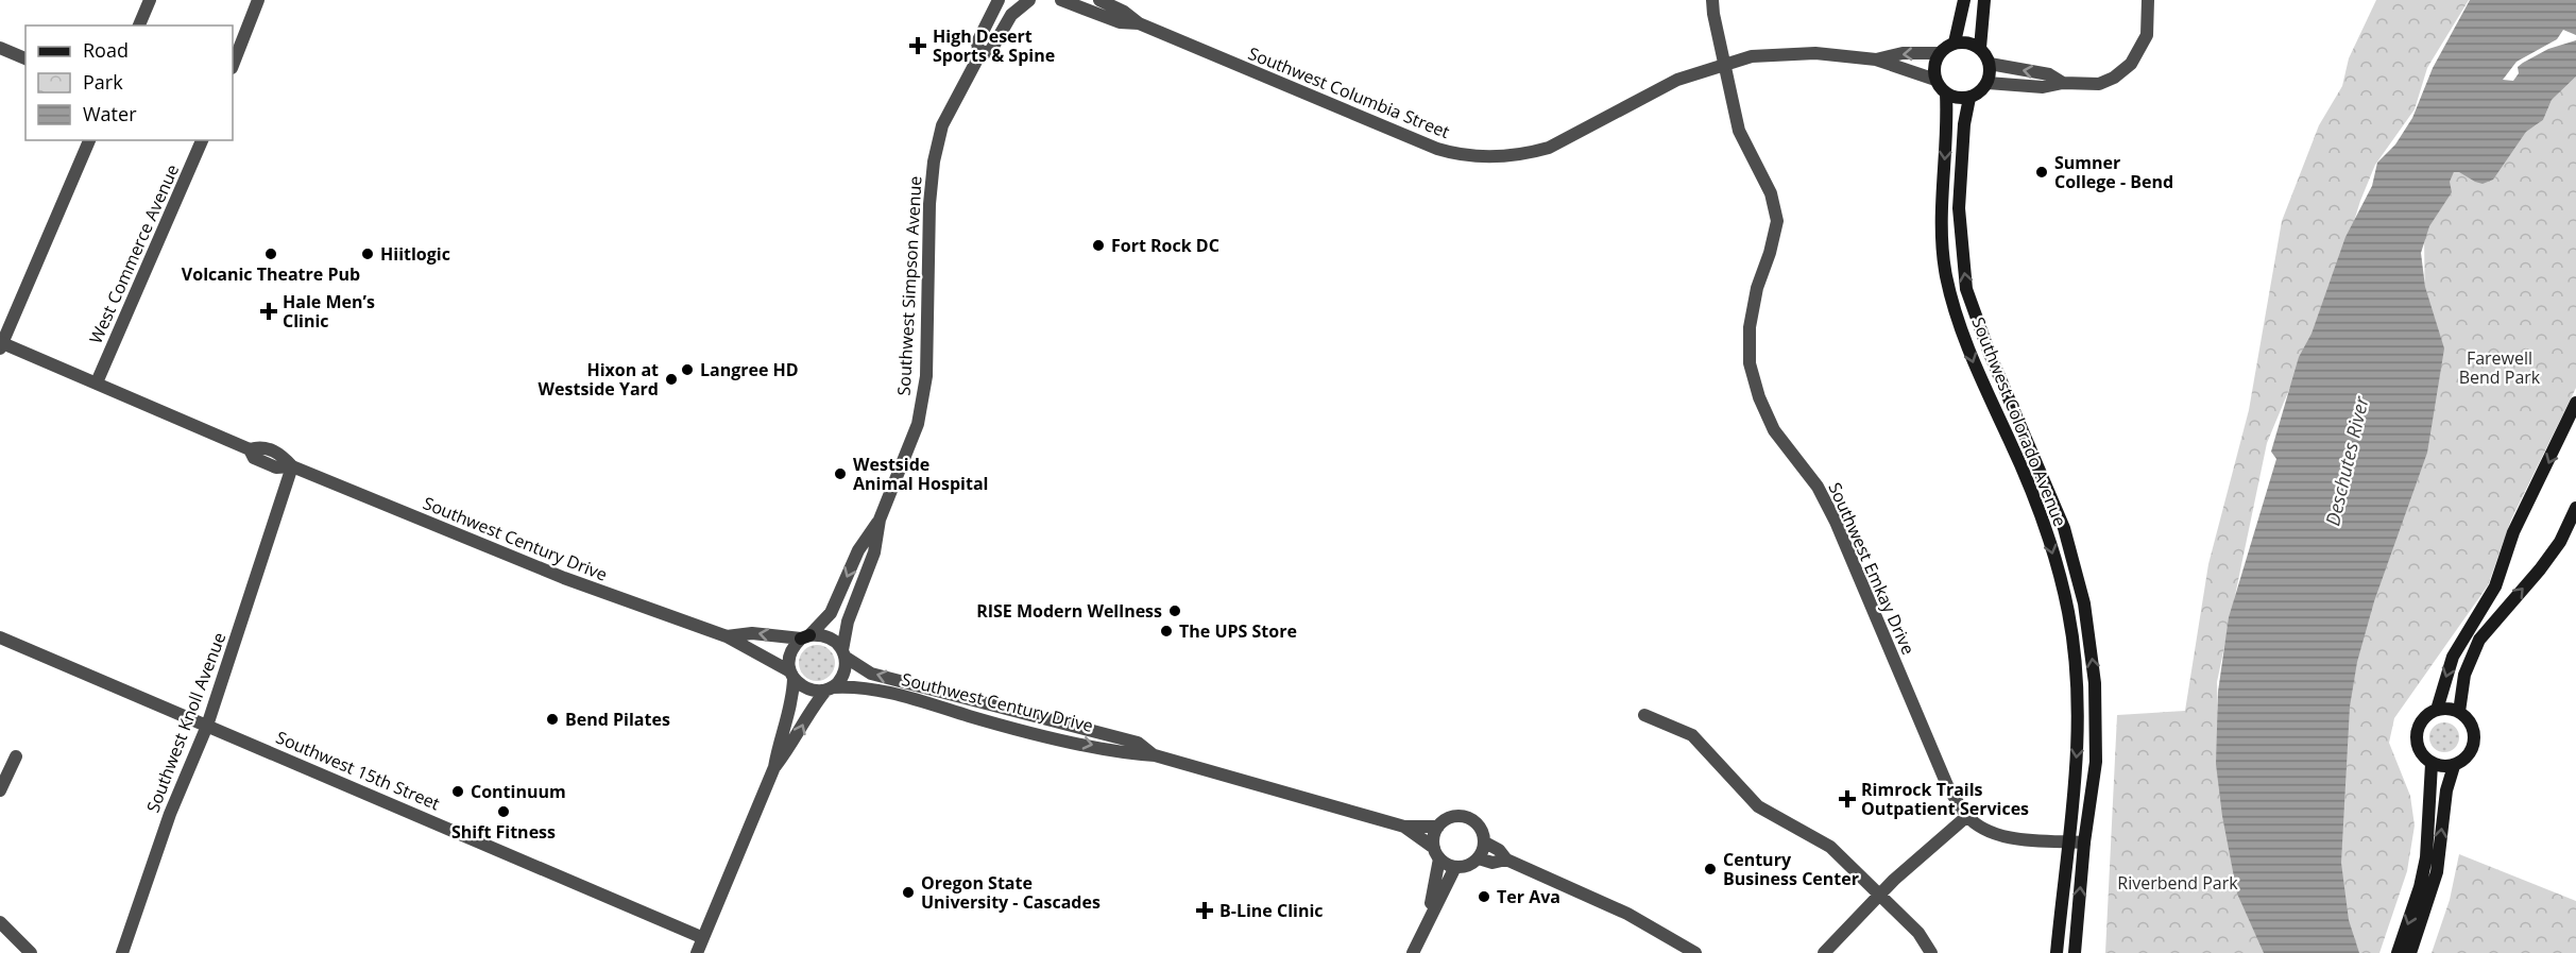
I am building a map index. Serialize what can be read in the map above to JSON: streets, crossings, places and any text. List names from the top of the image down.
{
  "streets": {
    "main road": ["Southwest Colorado Avenue"],
    "street": [
      "Southwest Columbia Street",
      "West Commerce Avenue",
      "Southwest Simpson Avenue",
      "Southwest Century Drive",
      "Southwest Emkay Drive",
      "Southwest Knoll Avenue",
      "Southwest 15th Street"
    ]
  },
  "crossings": [
    ["Southwest Columbia Street", "Southwest Colorado Avenue"],
    ["Southwest Columbia Street", "Southwest Emkay Drive"],
    ["West Commerce Avenue", "Southwest Century Drive"],
    ["Southwest Simpson Avenue", "Southwest Century Drive"],
    ["Southwest Colorado Avenue", "Southwest Emkay Drive"],
    ["Southwest Century Drive", "Southwest Knoll Avenue"],
    ["Southwest Knoll Avenue", "Southwest 15th Street"]
  ],
  "water": ["Deschutes River"],
  "parks": ["Farewell Bend Park", "Riverbend Park"],
  "places": {
    "health": [
      "High Desert Sports & Spine",
      "Hale Men’s Clinic",
      "Rimrock Trails Outpatient Services",
      "B-Line Clinic"
    ],
    "other": [
      "Sumner College - Bend",
      "Fort Rock DC",
      "Volcanic Theatre Pub",
      "Hiitlogic",
      "Langree HD",
      "Hixon at Westside Yard",
      "Westside Animal Hospital",
      "RISE Modern Wellness",
      "The UPS Store",
      "Bend Pilates",
      "Continuum",
      "Shift Fitness",
      "Century Business Center",
      "Oregon State University - Cascades",
      "Ter Ava"
    ]
  },
  "legend": ["Road", "Park", "Water"]
}
